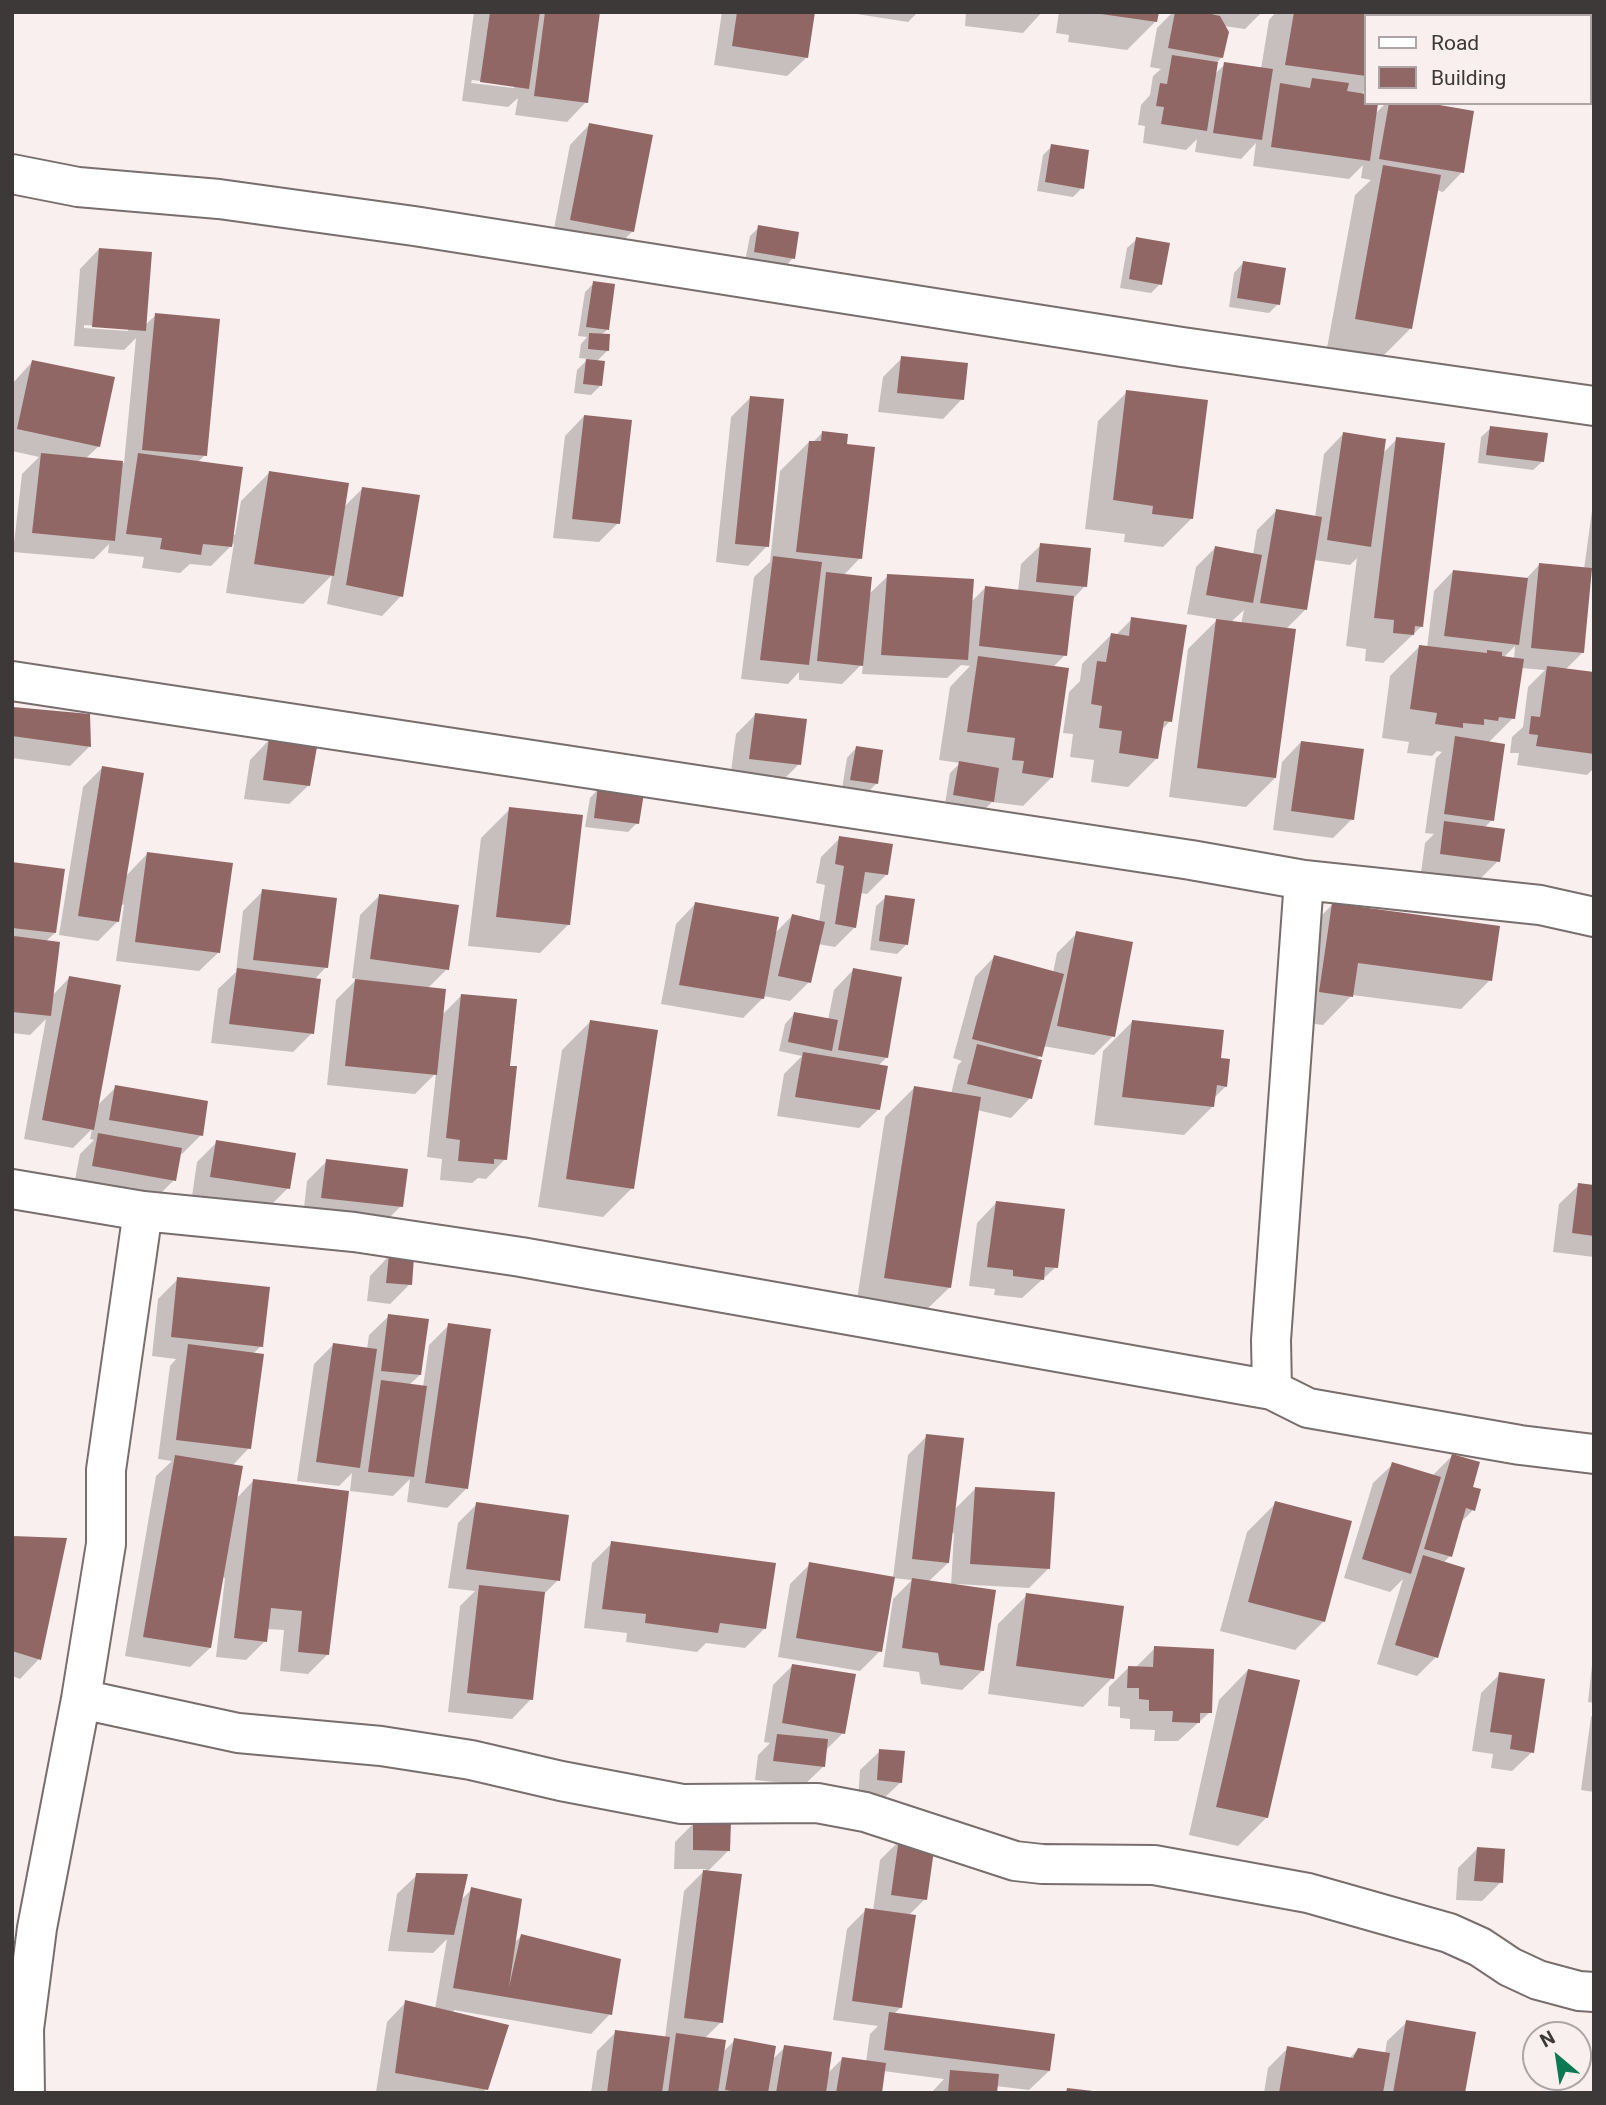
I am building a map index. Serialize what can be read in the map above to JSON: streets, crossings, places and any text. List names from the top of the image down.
{
  "legend": ["Road", "Building"],
  "north": "top left"
}
